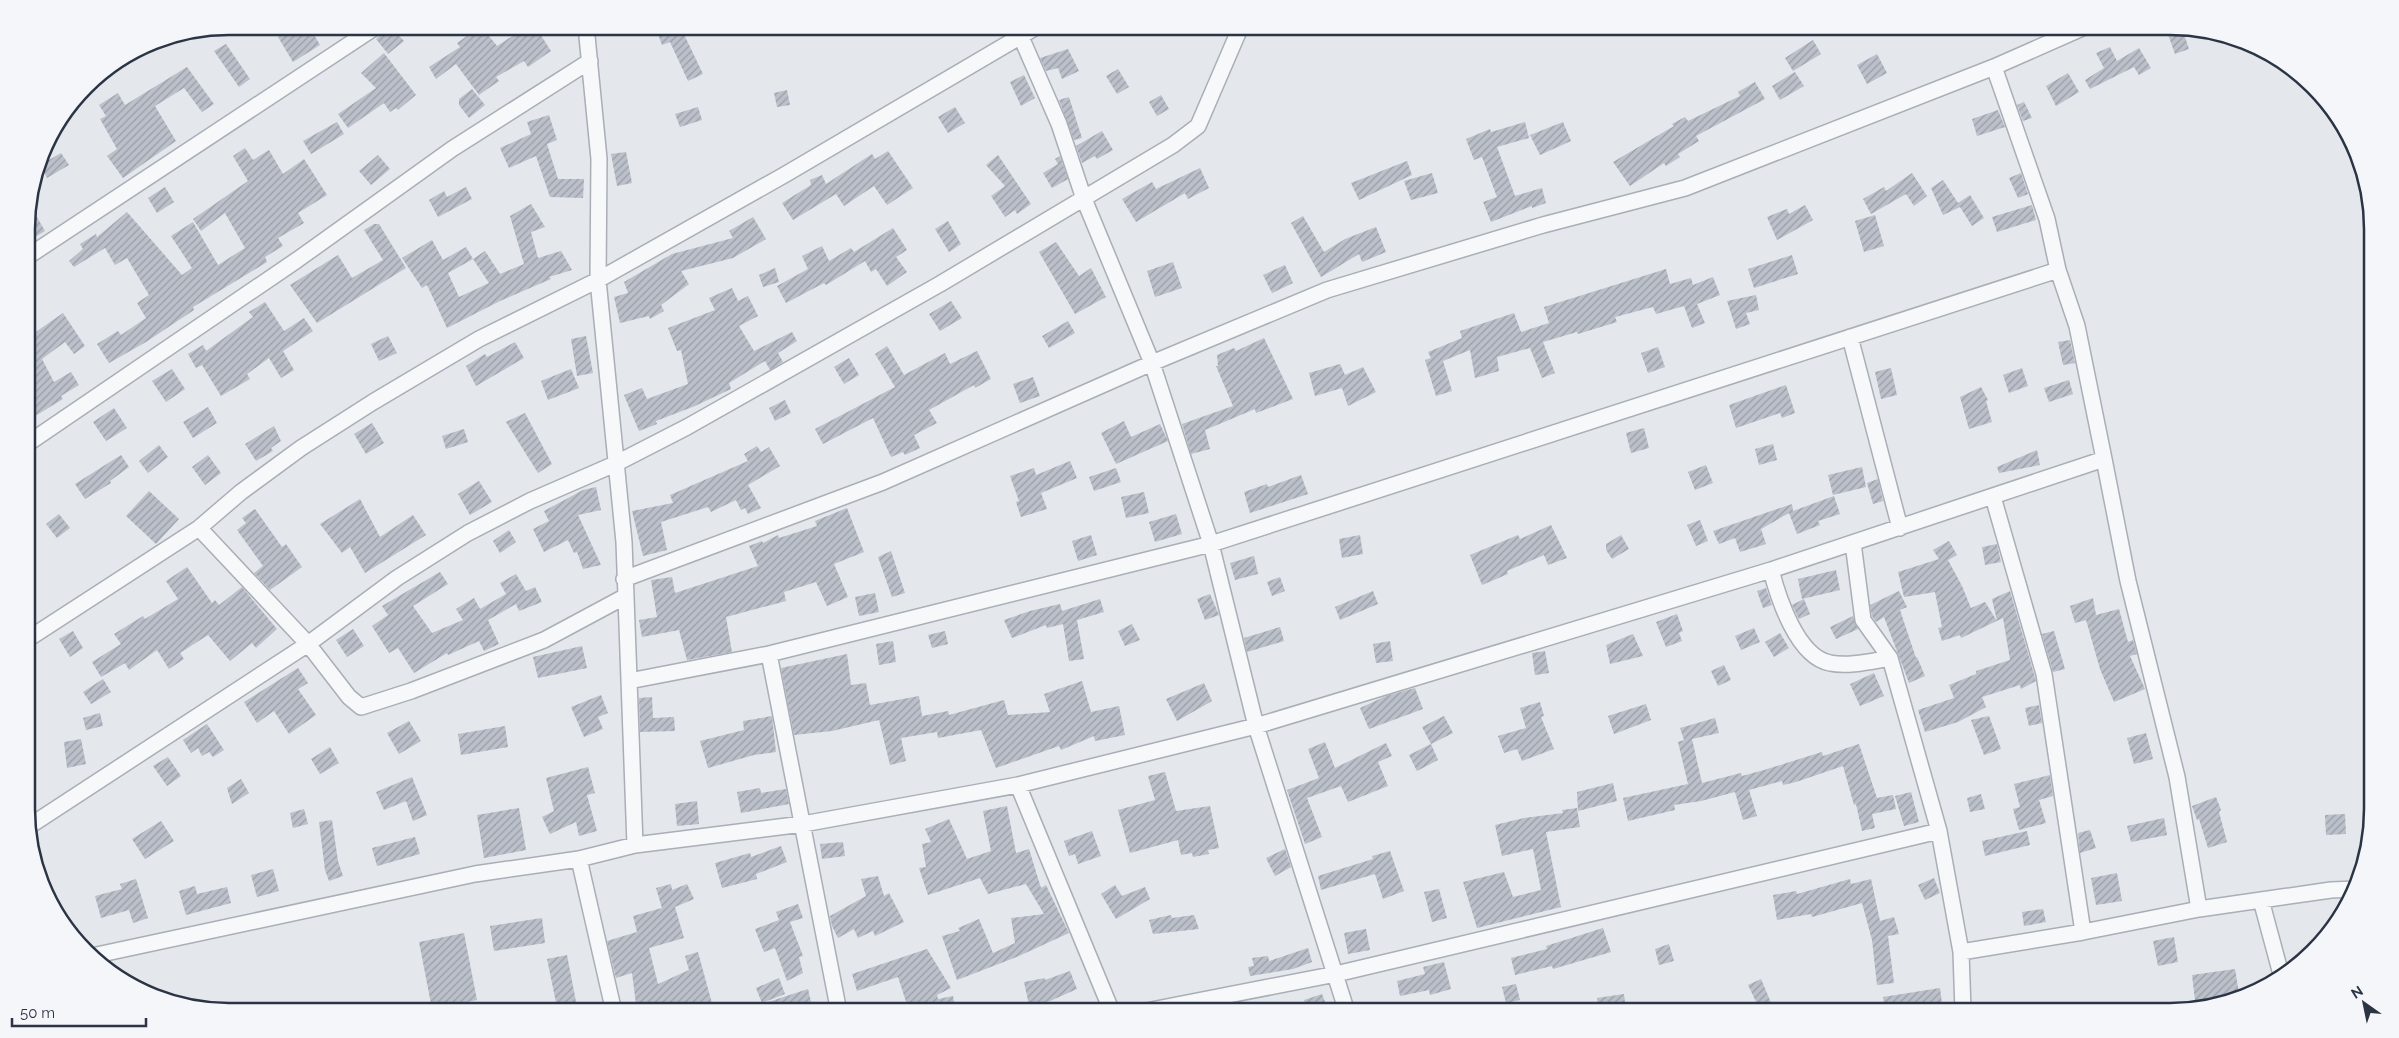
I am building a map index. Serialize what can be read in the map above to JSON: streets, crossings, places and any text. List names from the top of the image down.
{
  "scale_bar": "50 m",
  "north": "top left"
}
